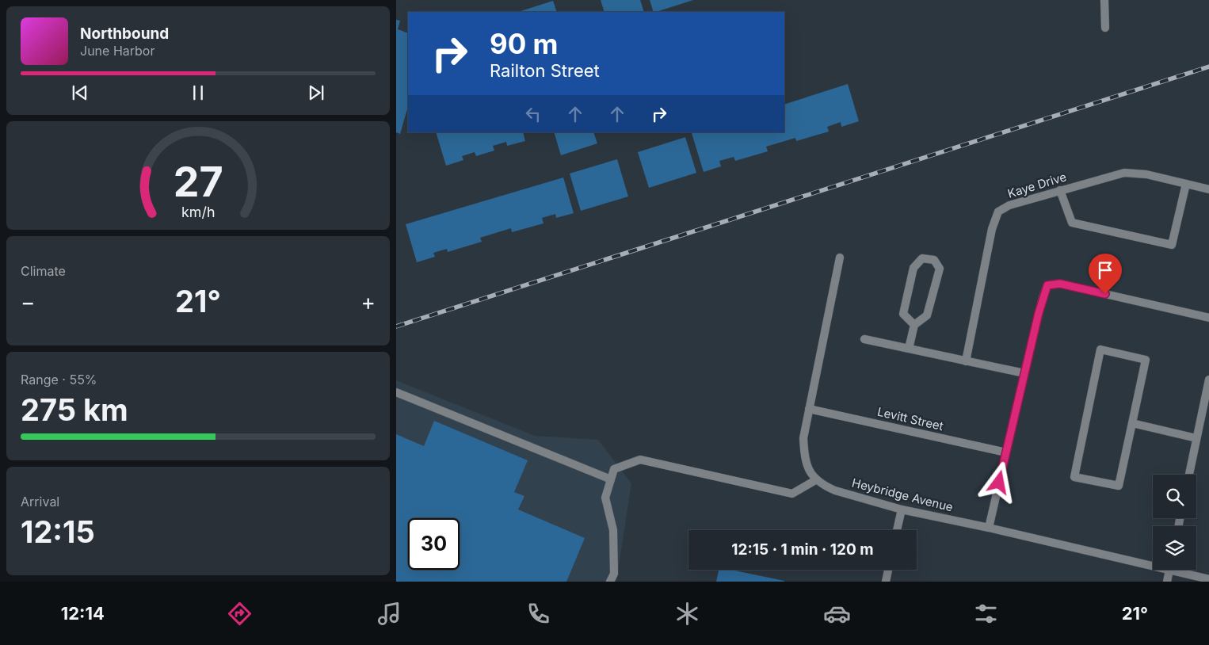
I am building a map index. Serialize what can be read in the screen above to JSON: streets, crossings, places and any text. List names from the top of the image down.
{
  "streets": {
    "street": ["Kaye Drive", "Levitt Street", "Heybridge Avenue"]
  },
  "crossings": [
    ["Levitt Street", "Heybridge Avenue"]
  ],
  "page": {
    "turn": ["90 m", "Railton Street"],
    "song": ["Northbound", "June Harbor"],
    "tile": [
      "Climate",
      ["Range · 55%", "275 km"],
      ["Arrival", "12:15"]
    ],
    "heat": ["−", "21°", "+"],
    "limit": "30",
    "trip": "12:15 · 1 min · 120 m",
    "tabs": ["12:14", "21°"],
    "gauge": ["27", "km/h"]
  }
}
